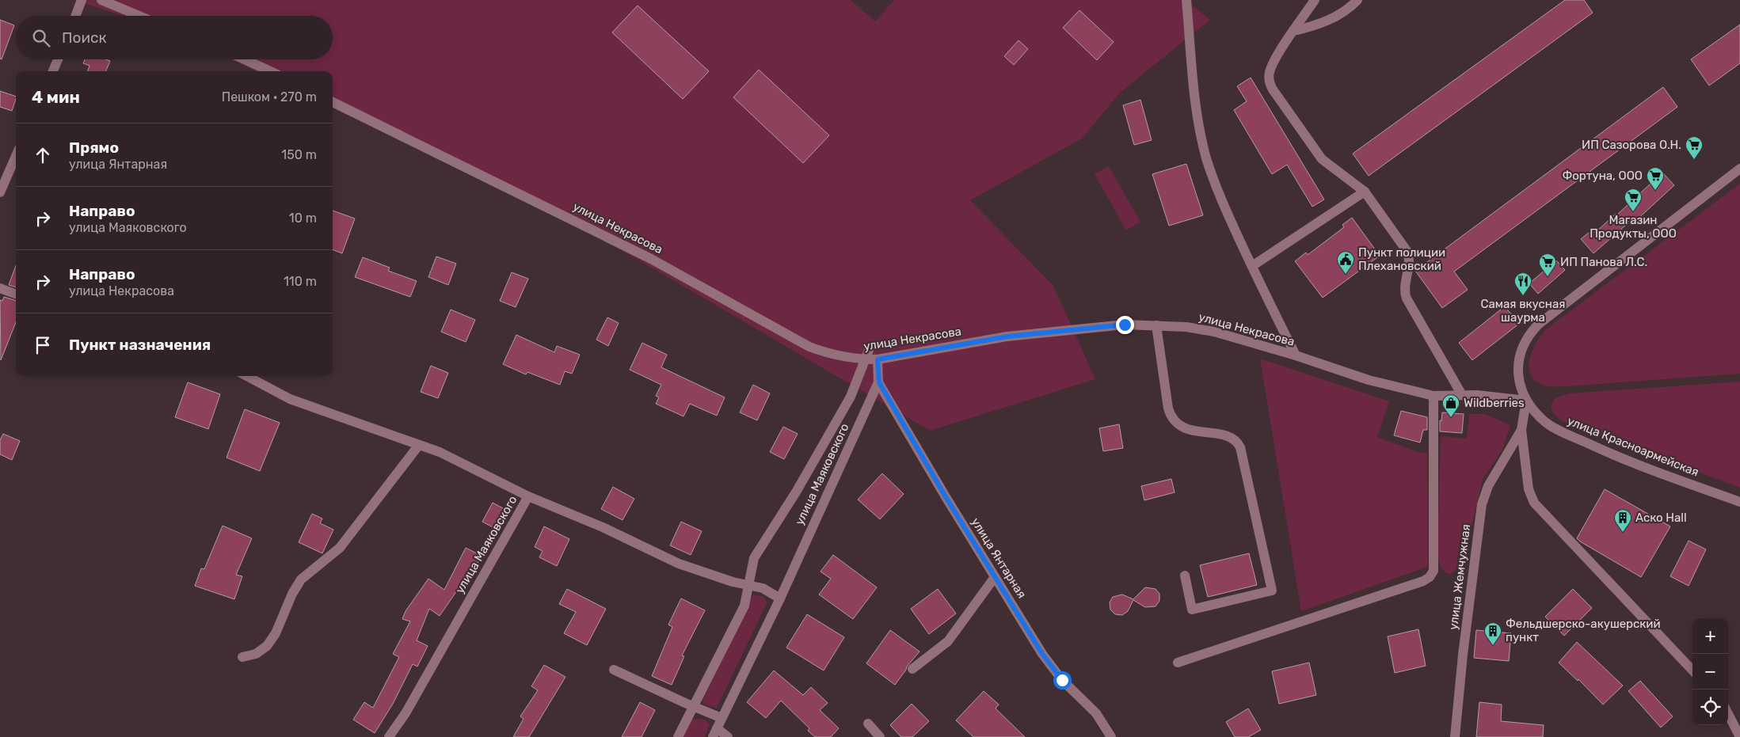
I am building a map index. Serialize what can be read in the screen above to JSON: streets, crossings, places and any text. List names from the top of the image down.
{
  "streets": {
    "street": [
      "улица Некрасова",
      "улица Красноармейская",
      "улица Маяковского",
      "улица Янтарная",
      "улица Жемчужная"
    ]
  },
  "crossings": [
    ["улица Некрасова", "улица Красноармейская"],
    ["улица Некрасова", "улица Маяковского"],
    ["улица Маяковского", "улица Янтарная"]
  ],
  "places": {
    "supermarket": [
      "ИП Сазорова О.Н.",
      "Фортуна, ООО",
      "Магазин Продукты, ООО",
      "ИП Панова Л.С."
    ],
    "public building": ["Пункт полиции Плехановский"],
    "restaurant": ["Самая вкусная шаурма"],
    "shop": ["Wildberries"],
    "building": ["Аско Hall", "Фельдшерско-акушерский пункт"]
  },
  "page": {
    "search": "Поиск",
    "heading": ["4 мин", "Пешком · 270 m"],
    "list": [
      ["Прямо", "улица Янтарная", "150 m"],
      ["Направо", "улица Маяковского", "10 m"],
      ["Направо", "улица Некрасова", "110 m"],
      "Пункт назначения"
    ],
    "map_buttons": ["+", "−"]
  }
}
